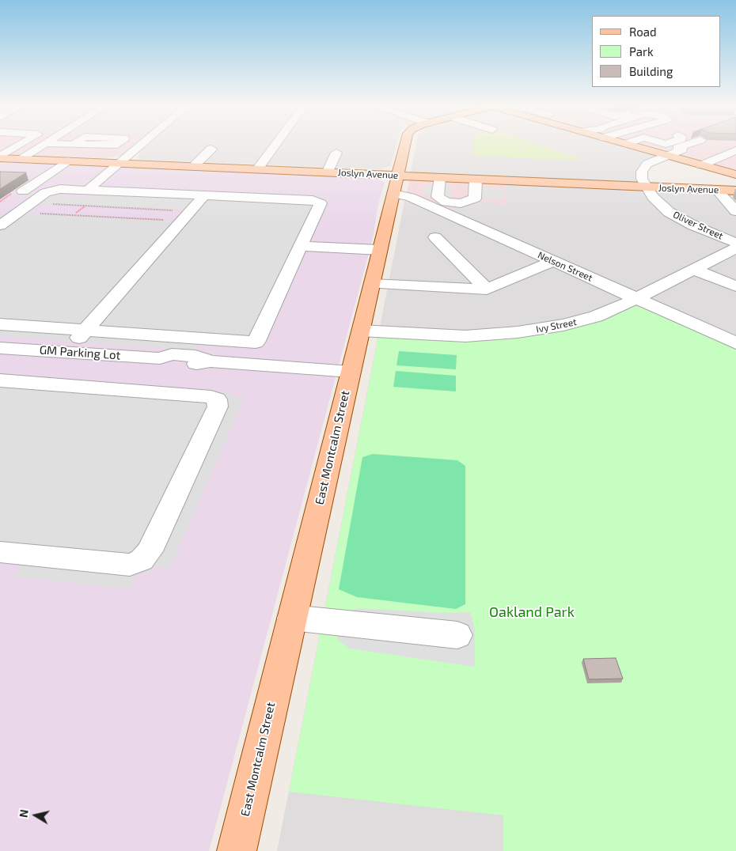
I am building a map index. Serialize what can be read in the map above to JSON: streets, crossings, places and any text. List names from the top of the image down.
{
  "streets": {
    "main road": ["Joslyn Avenue", "East Montcalm Street"],
    "street": [
      "Oliver Street",
      "Nelson Street",
      "Ivy Street",
      "GM Parking Lot"
    ]
  },
  "crossings": [
    ["Joslyn Avenue", "Oliver Street"],
    ["Joslyn Avenue", "East Montcalm Street"],
    ["Nelson Street", "Ivy Street"],
    ["Nelson Street", "East Montcalm Street"],
    ["Ivy Street", "East Montcalm Street"],
    ["GM Parking Lot", "East Montcalm Street"]
  ],
  "parks": ["Oakland Park"],
  "legend": ["Road", "Park", "Building"],
  "north": "left"
}
